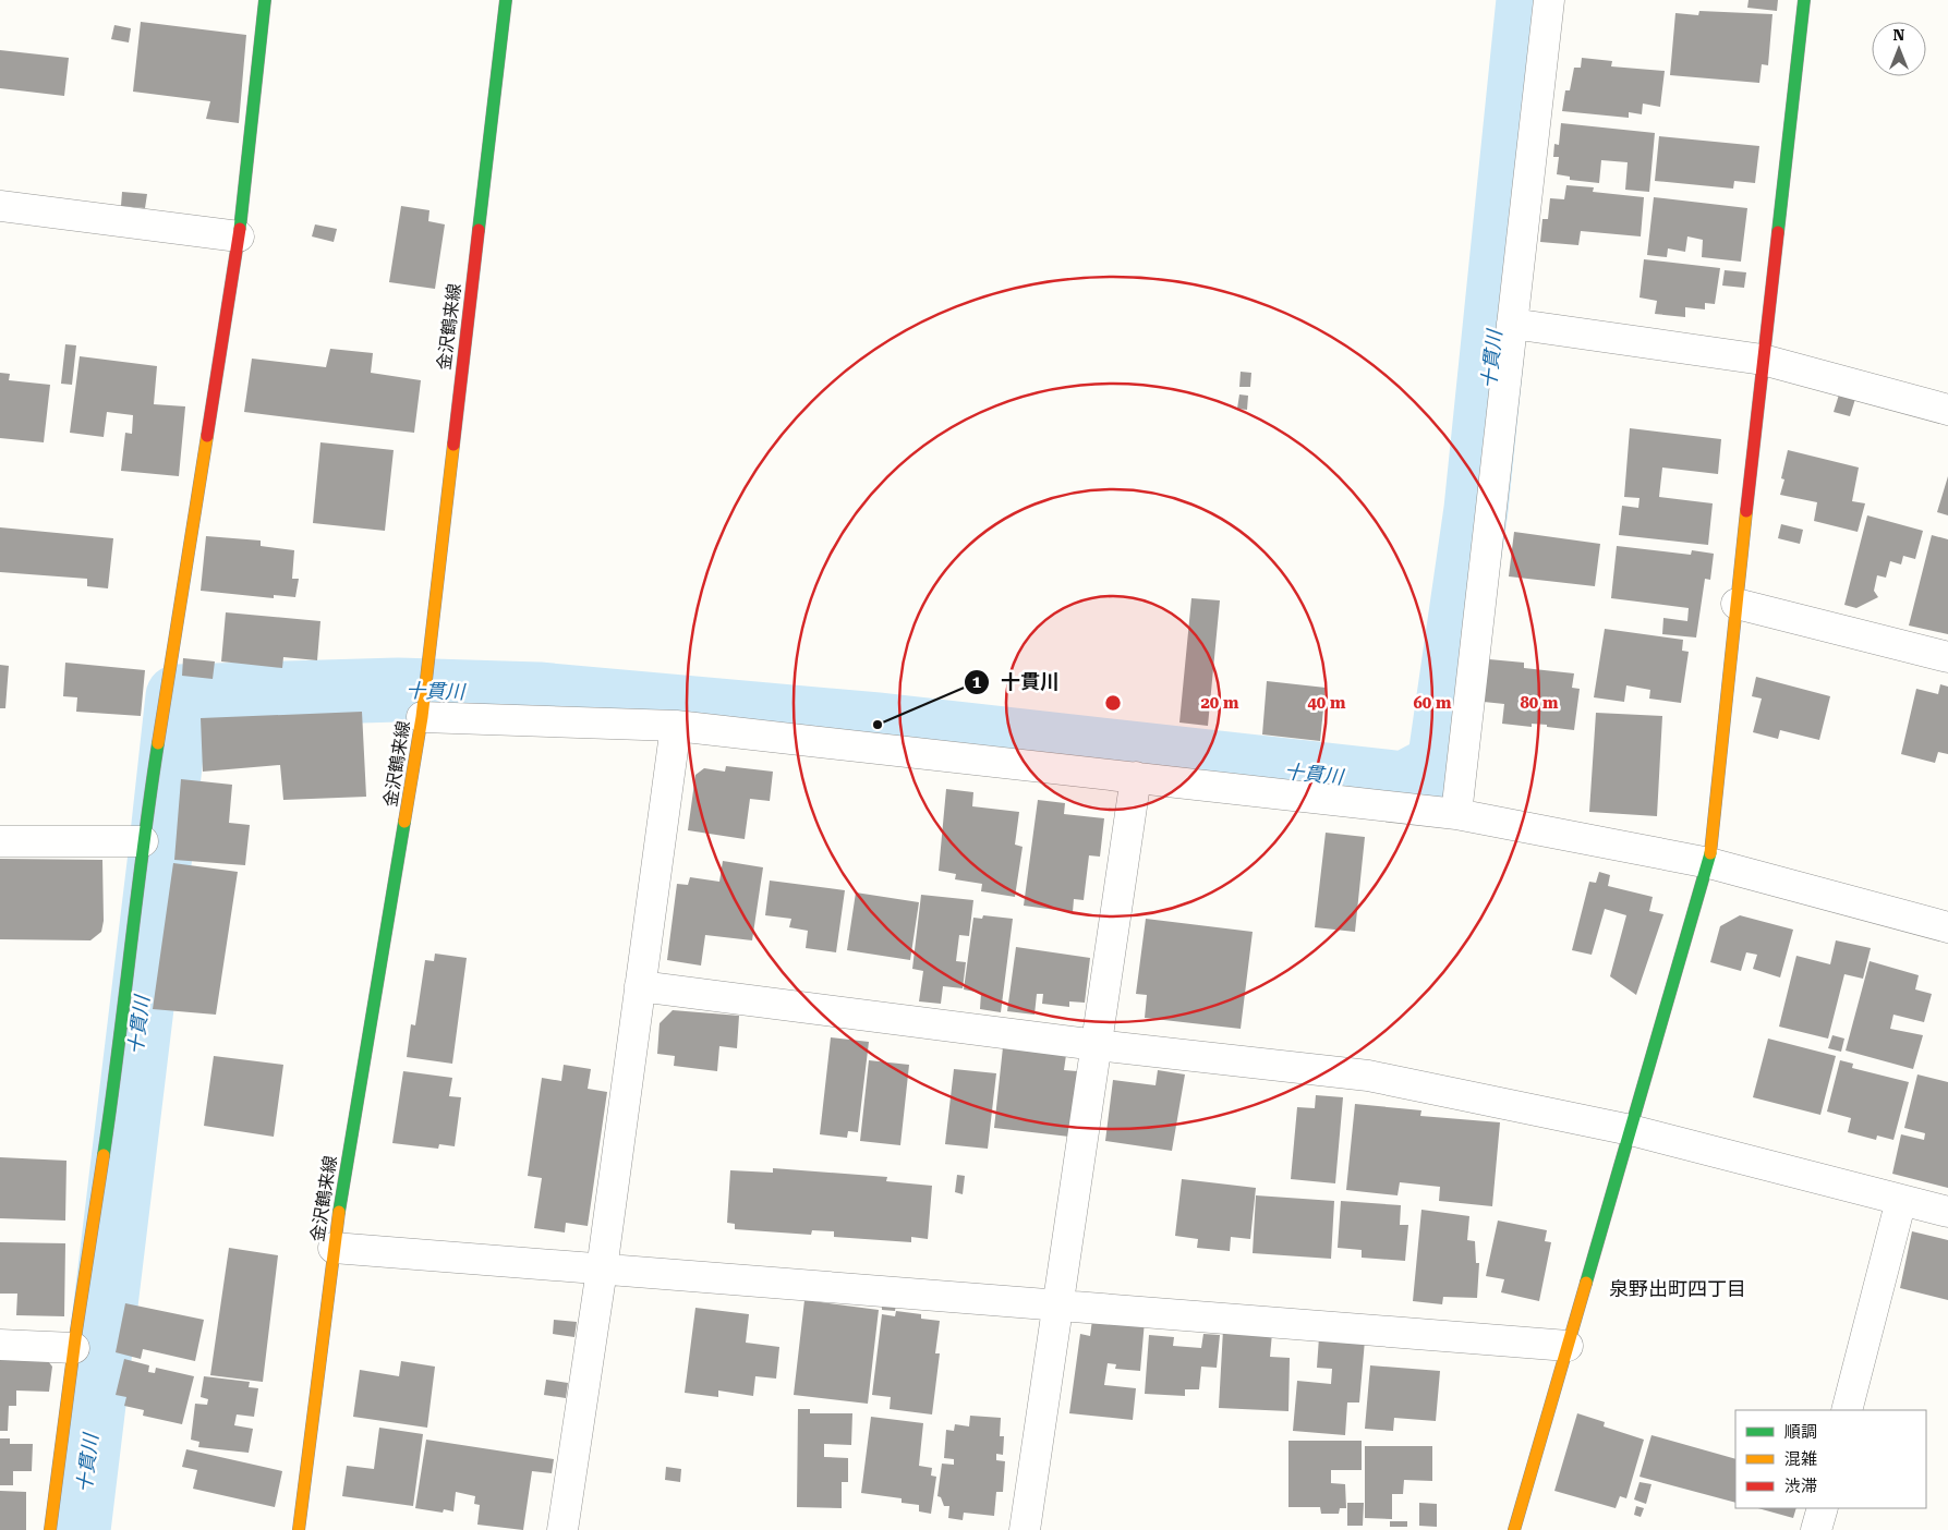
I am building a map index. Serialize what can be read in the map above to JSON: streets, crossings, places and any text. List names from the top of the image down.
{
  "streets": {
    "street": ["金沢鶴来線"]
  },
  "districts": ["泉野出町四丁目"],
  "water": ["十貫川"],
  "places": ["十貫川"],
  "legend": ["順調", "混雑", "渋滞"],
  "north": "top",
  "rings": [
    "20 m",
    "40 m",
    "60 m",
    "80 m"
  ]
}
